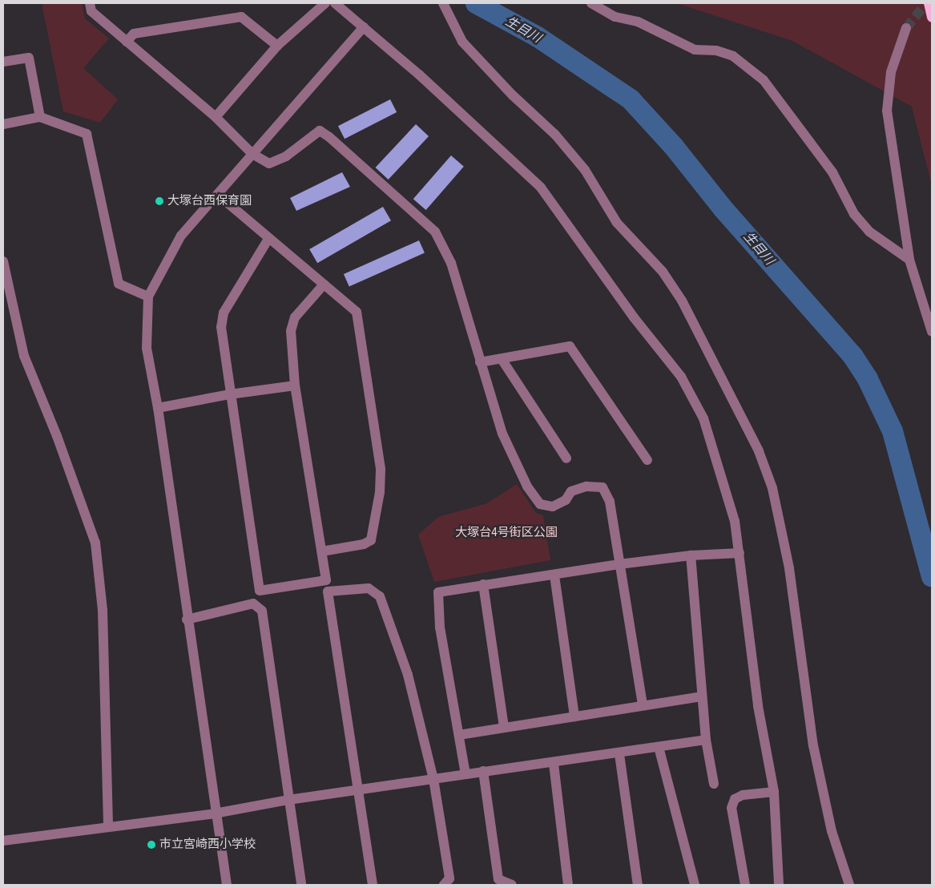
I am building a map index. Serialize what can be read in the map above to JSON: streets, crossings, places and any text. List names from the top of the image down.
{
  "water": ["生目川"],
  "parks": ["大塚台4号街区公園"],
  "places": ["大塚台西保育園", "市立宮崎西小学校"]
}
